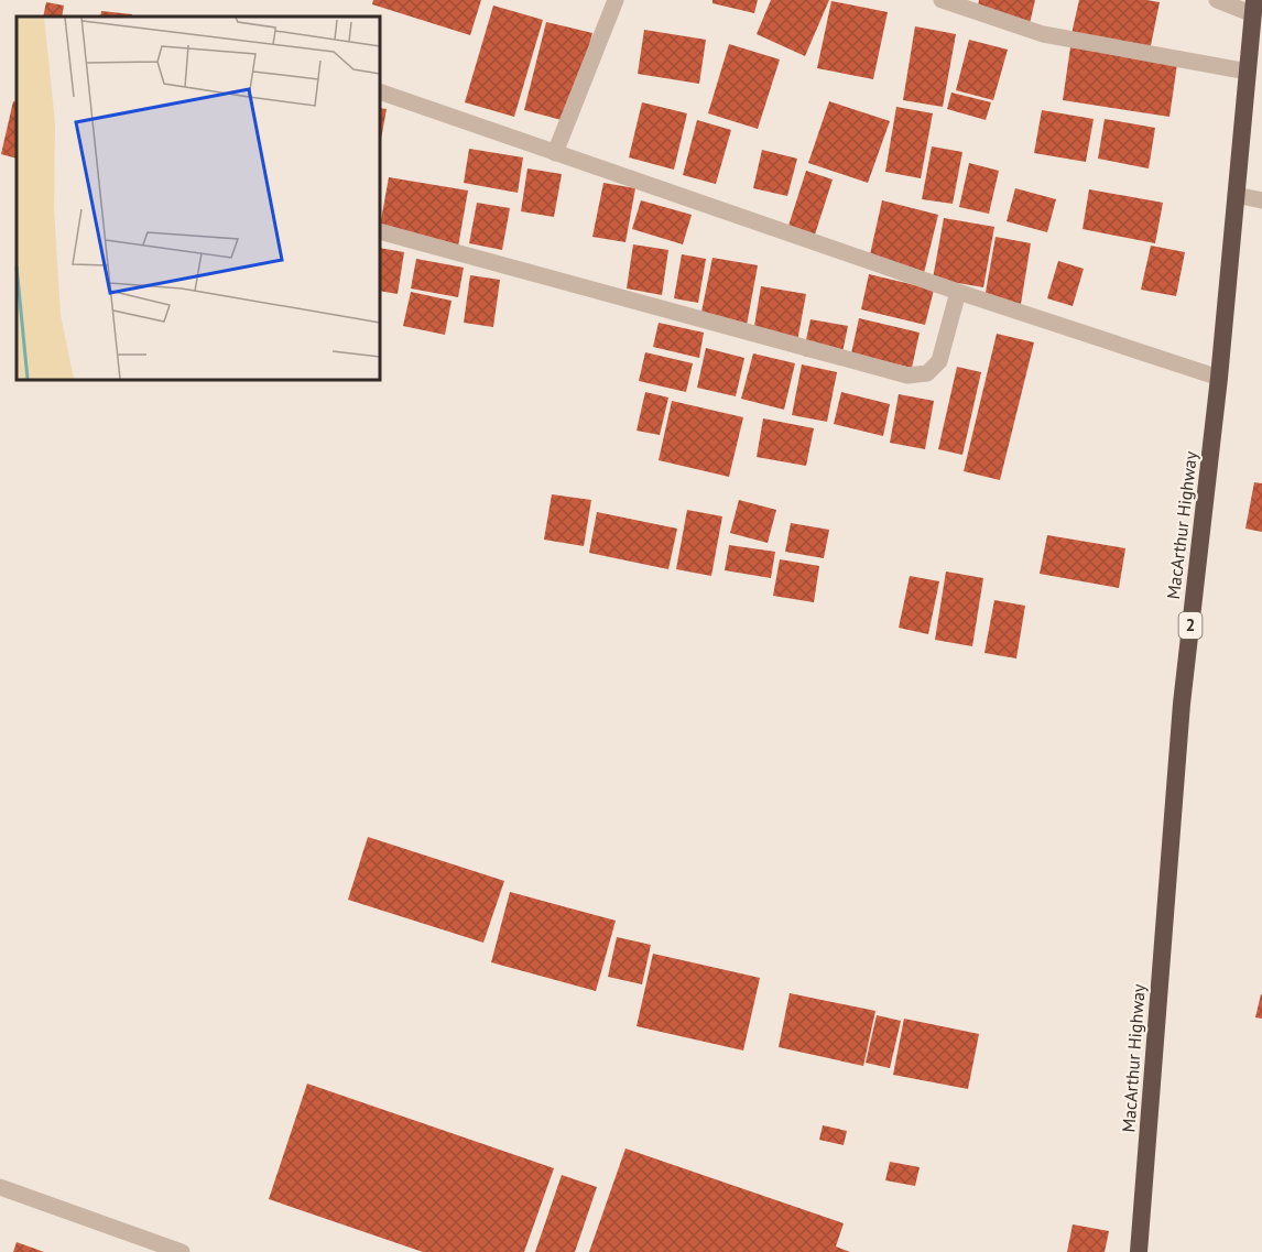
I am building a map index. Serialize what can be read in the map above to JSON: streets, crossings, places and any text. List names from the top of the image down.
{
  "streets": {
    "highway": ["MacArthur Highway", "2"]
  }
}
